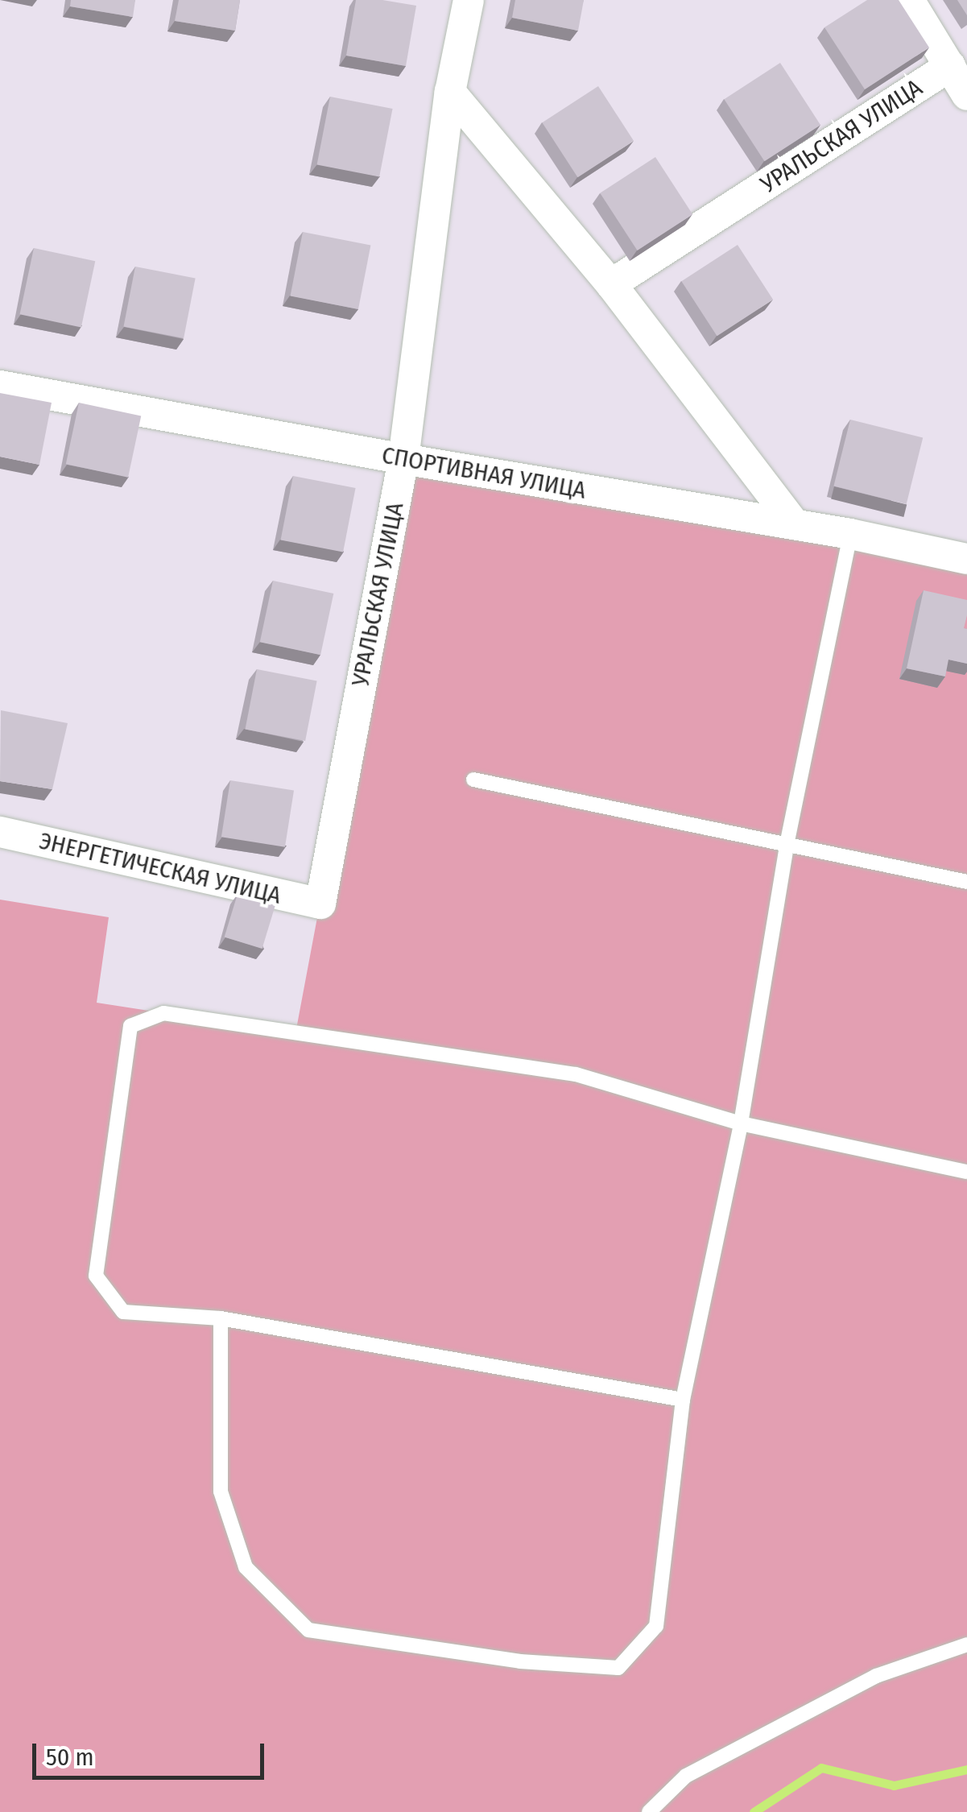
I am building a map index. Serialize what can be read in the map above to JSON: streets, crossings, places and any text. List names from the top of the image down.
{
  "streets": {
    "street": ["УРАЛЬСКАЯ УЛИЦА", "СПОРТИВНАЯ УЛИЦА", "ЭНЕРГЕТИЧЕСКАЯ УЛИЦА"]
  },
  "crossings": [
    ["УРАЛЬСКАЯ УЛИЦА", "СПОРТИВНАЯ УЛИЦА"],
    ["УРАЛЬСКАЯ УЛИЦА", "ЭНЕРГЕТИЧЕСКАЯ УЛИЦА"]
  ],
  "scale_bar": "50 m"
}
